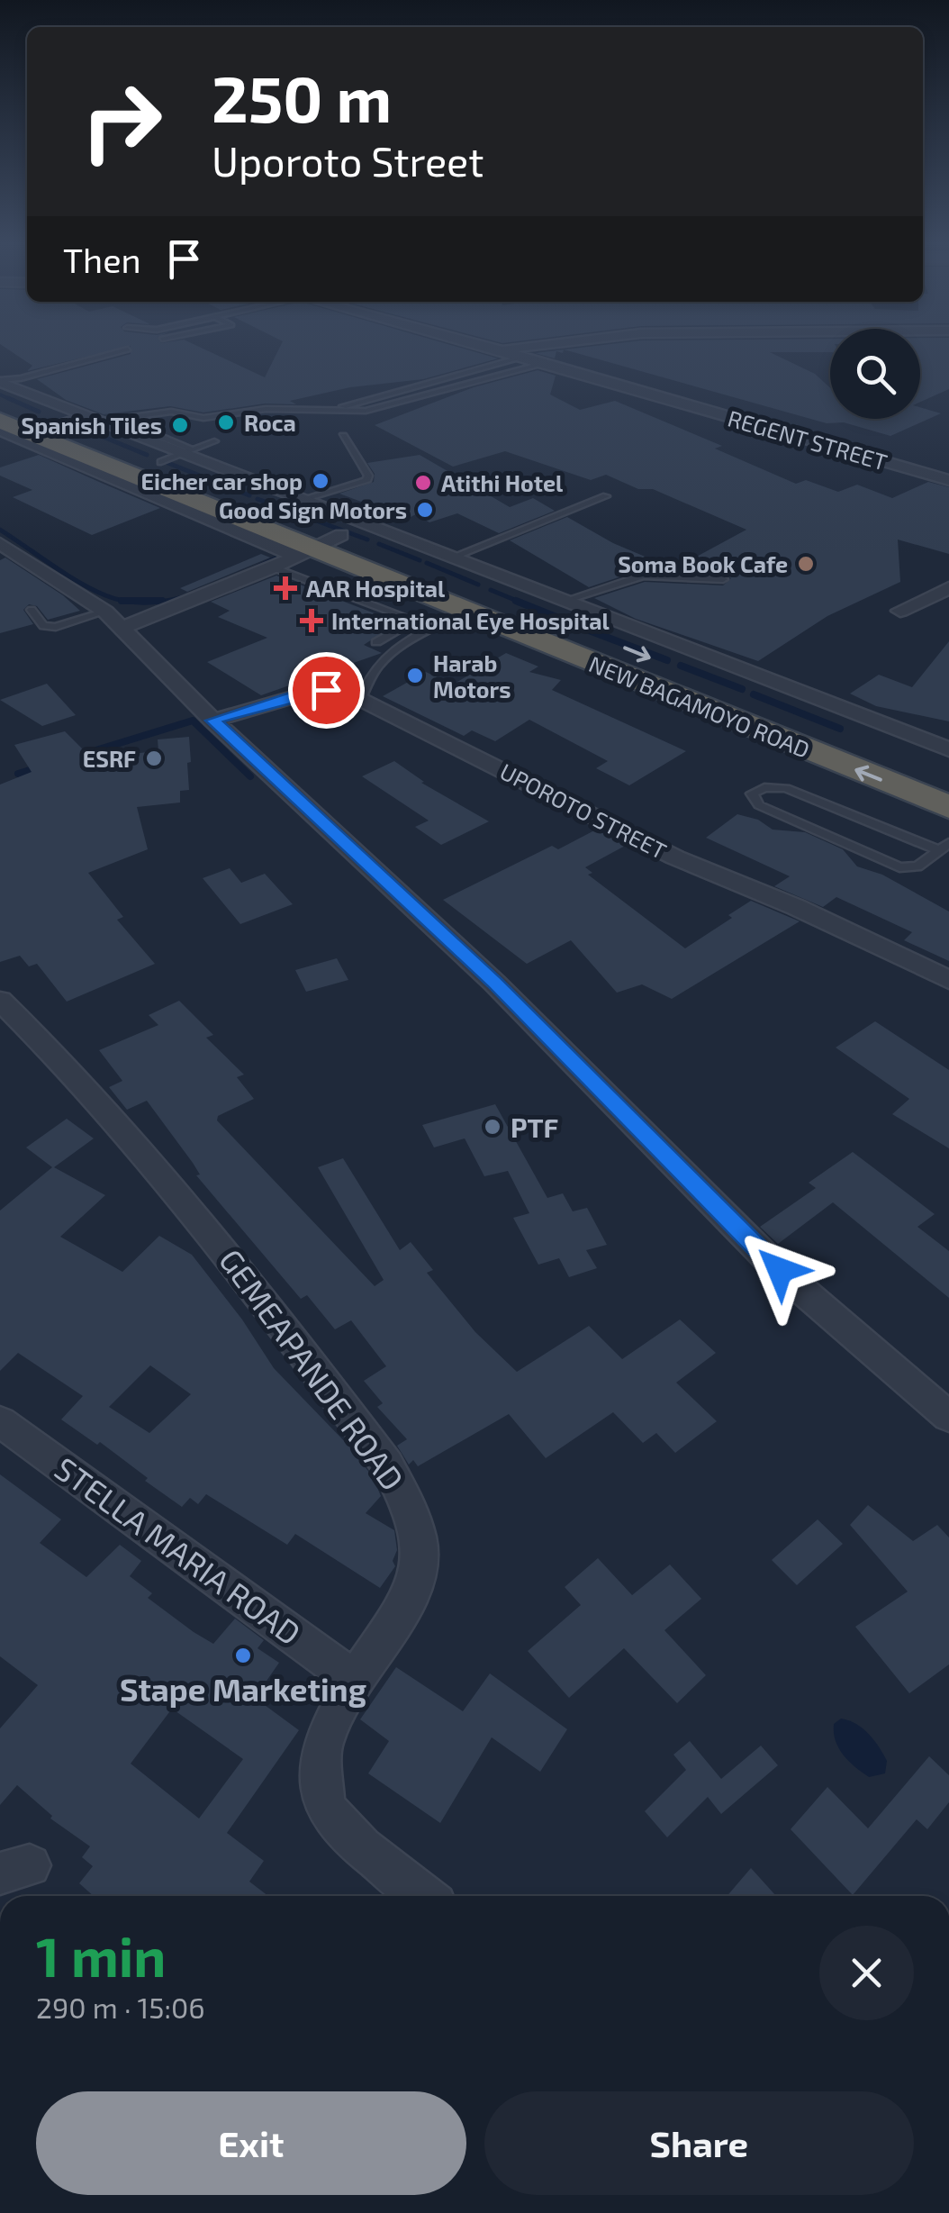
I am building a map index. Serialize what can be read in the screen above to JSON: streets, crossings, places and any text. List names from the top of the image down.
{
  "streets": {
    "highway": ["NEW BAGAMOYO ROAD"],
    "street": [
      "REGENT STREET",
      "UPOROTO STREET",
      "GEMEAPANDE ROAD",
      "STELLA MARIA ROAD"
    ]
  },
  "crossings": [
    ["GEMEAPANDE ROAD", "STELLA MARIA ROAD"]
  ],
  "places": {
    "other": [
      "Roca",
      "Spanish Tiles",
      "Eicher car shop",
      "Atithi Hotel",
      "Good Sign Motors",
      "Soma Book Cafe",
      "Harab Motors",
      "ESRF",
      "PTF",
      "Stape Marketing"
    ],
    "health": ["AAR Hospital", "International Eye Hospital"]
  },
  "page": {
    "turn": ["250 m", "Uporoto Street"],
    "then": "Then",
    "heading": ["1 min", "290 m · 15:06"],
    "buttons": ["Exit", "Share"]
  }
}
